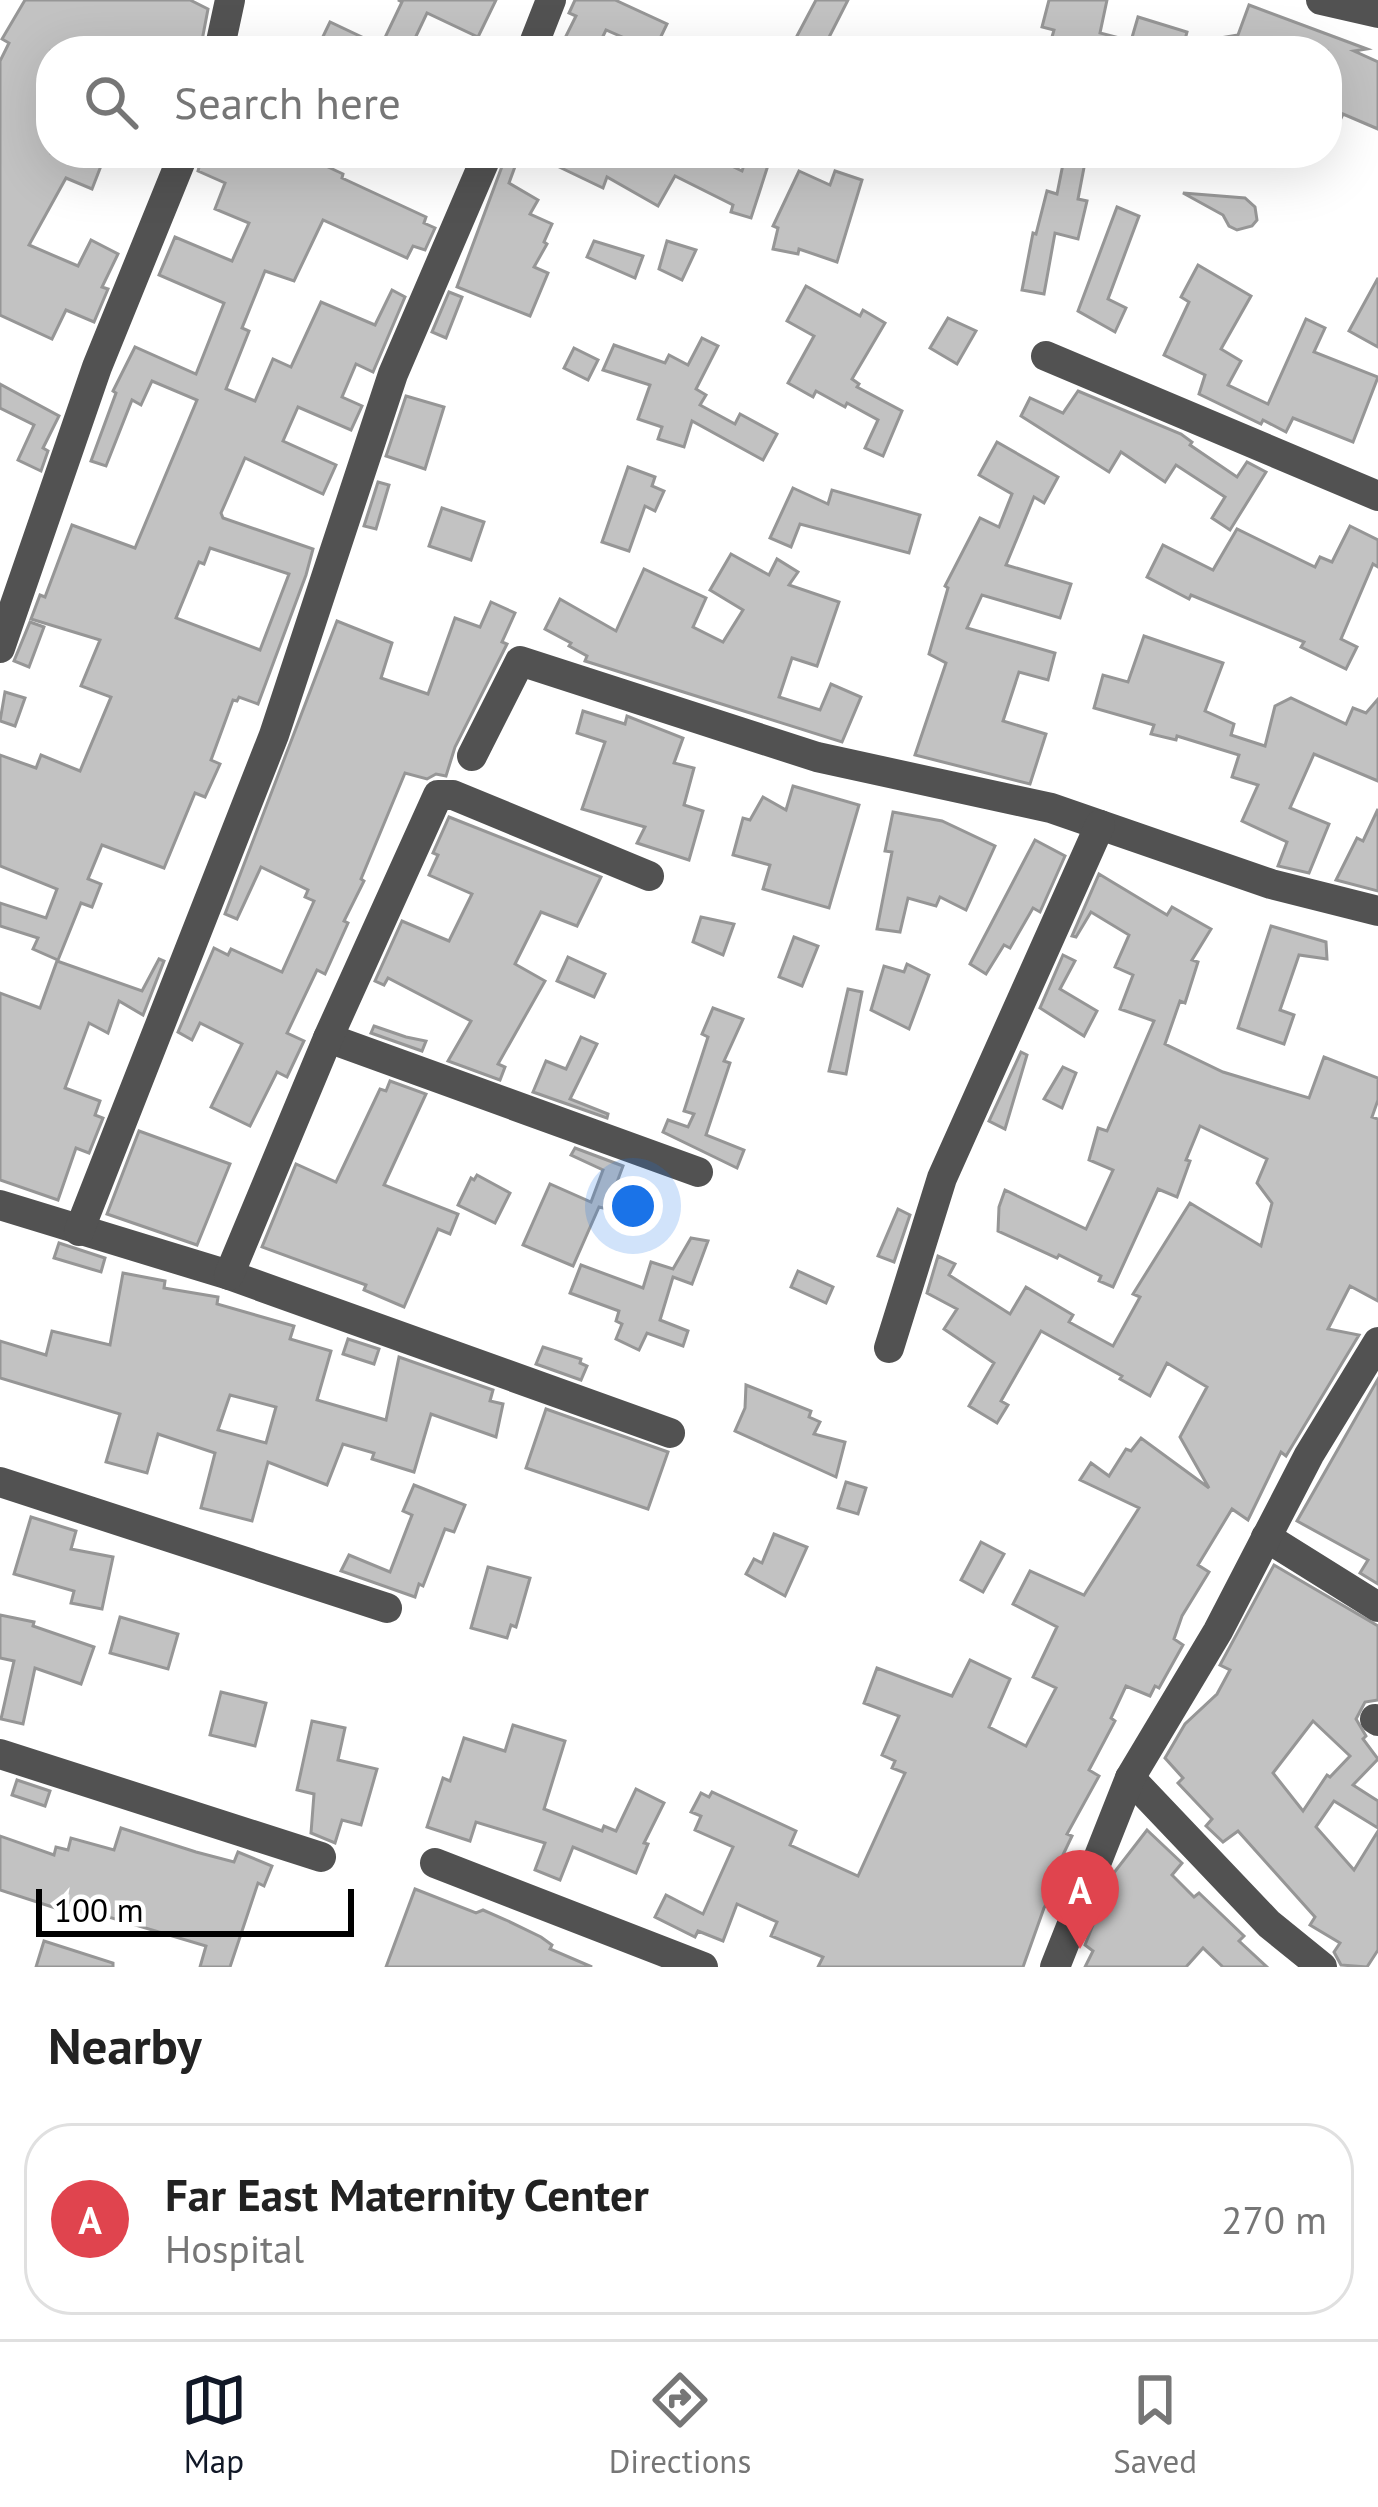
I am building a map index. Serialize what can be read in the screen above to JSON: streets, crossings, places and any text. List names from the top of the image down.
{
  "scale_bar": "100 m",
  "page": {
    "search": "Search here",
    "pins": "A",
    "scale": "100 m",
    "heading": "Nearby",
    "list": [
      {
        "mark": "A",
        "name": "Far East Maternity Center",
        "note": "Hospital",
        "value": "270 m"
      }
    ],
    "nav": ["Map", "Directions", "Saved"]
  }
}
